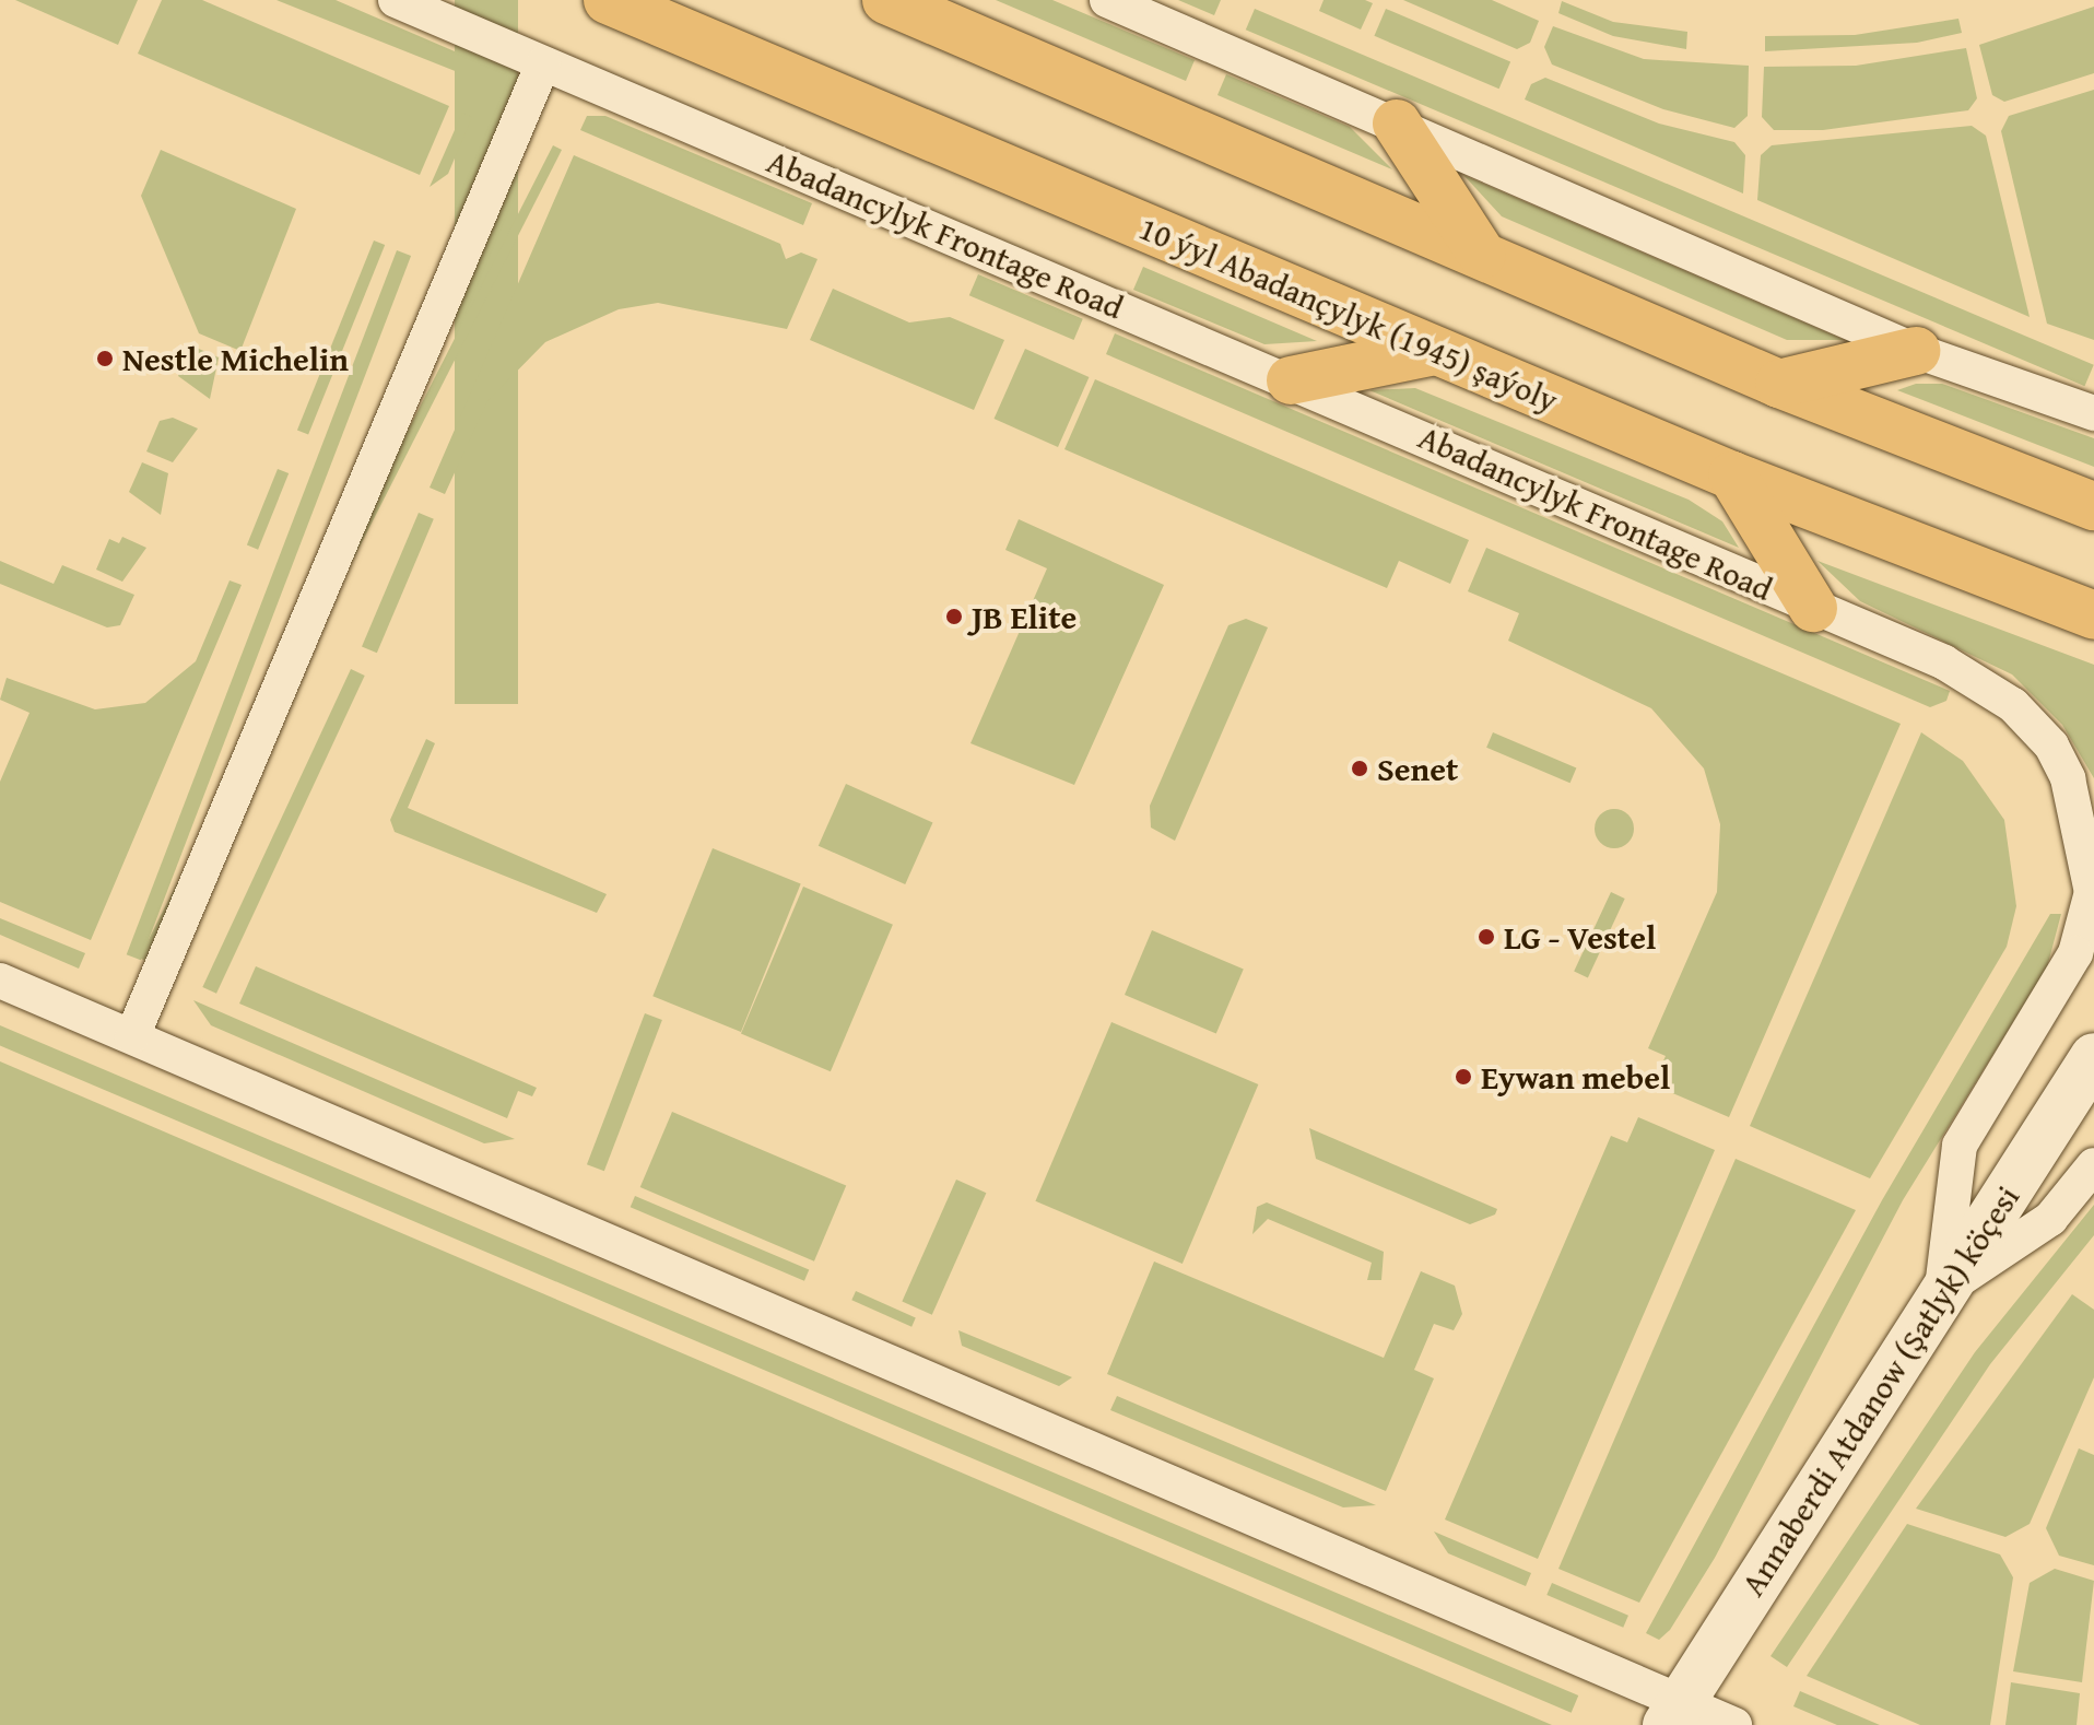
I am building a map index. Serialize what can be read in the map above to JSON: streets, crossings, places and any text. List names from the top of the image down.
{
  "streets": {
    "main road": ["10 ýyl Abadançylyk (1945) şaýoly"],
    "street": ["Abadancylyk Frontage Road", "Annaberdi Atdanow (Şatlyk) köçesi"]
  },
  "crossings": [
    ["Abadancylyk Frontage Road", "Annaberdi Atdanow (Şatlyk) köçesi"]
  ],
  "places": [
    "Nestle Michelin",
    "JB Elite",
    "Senet",
    "LG - Vestel",
    "Eywan mebel"
  ]
}
